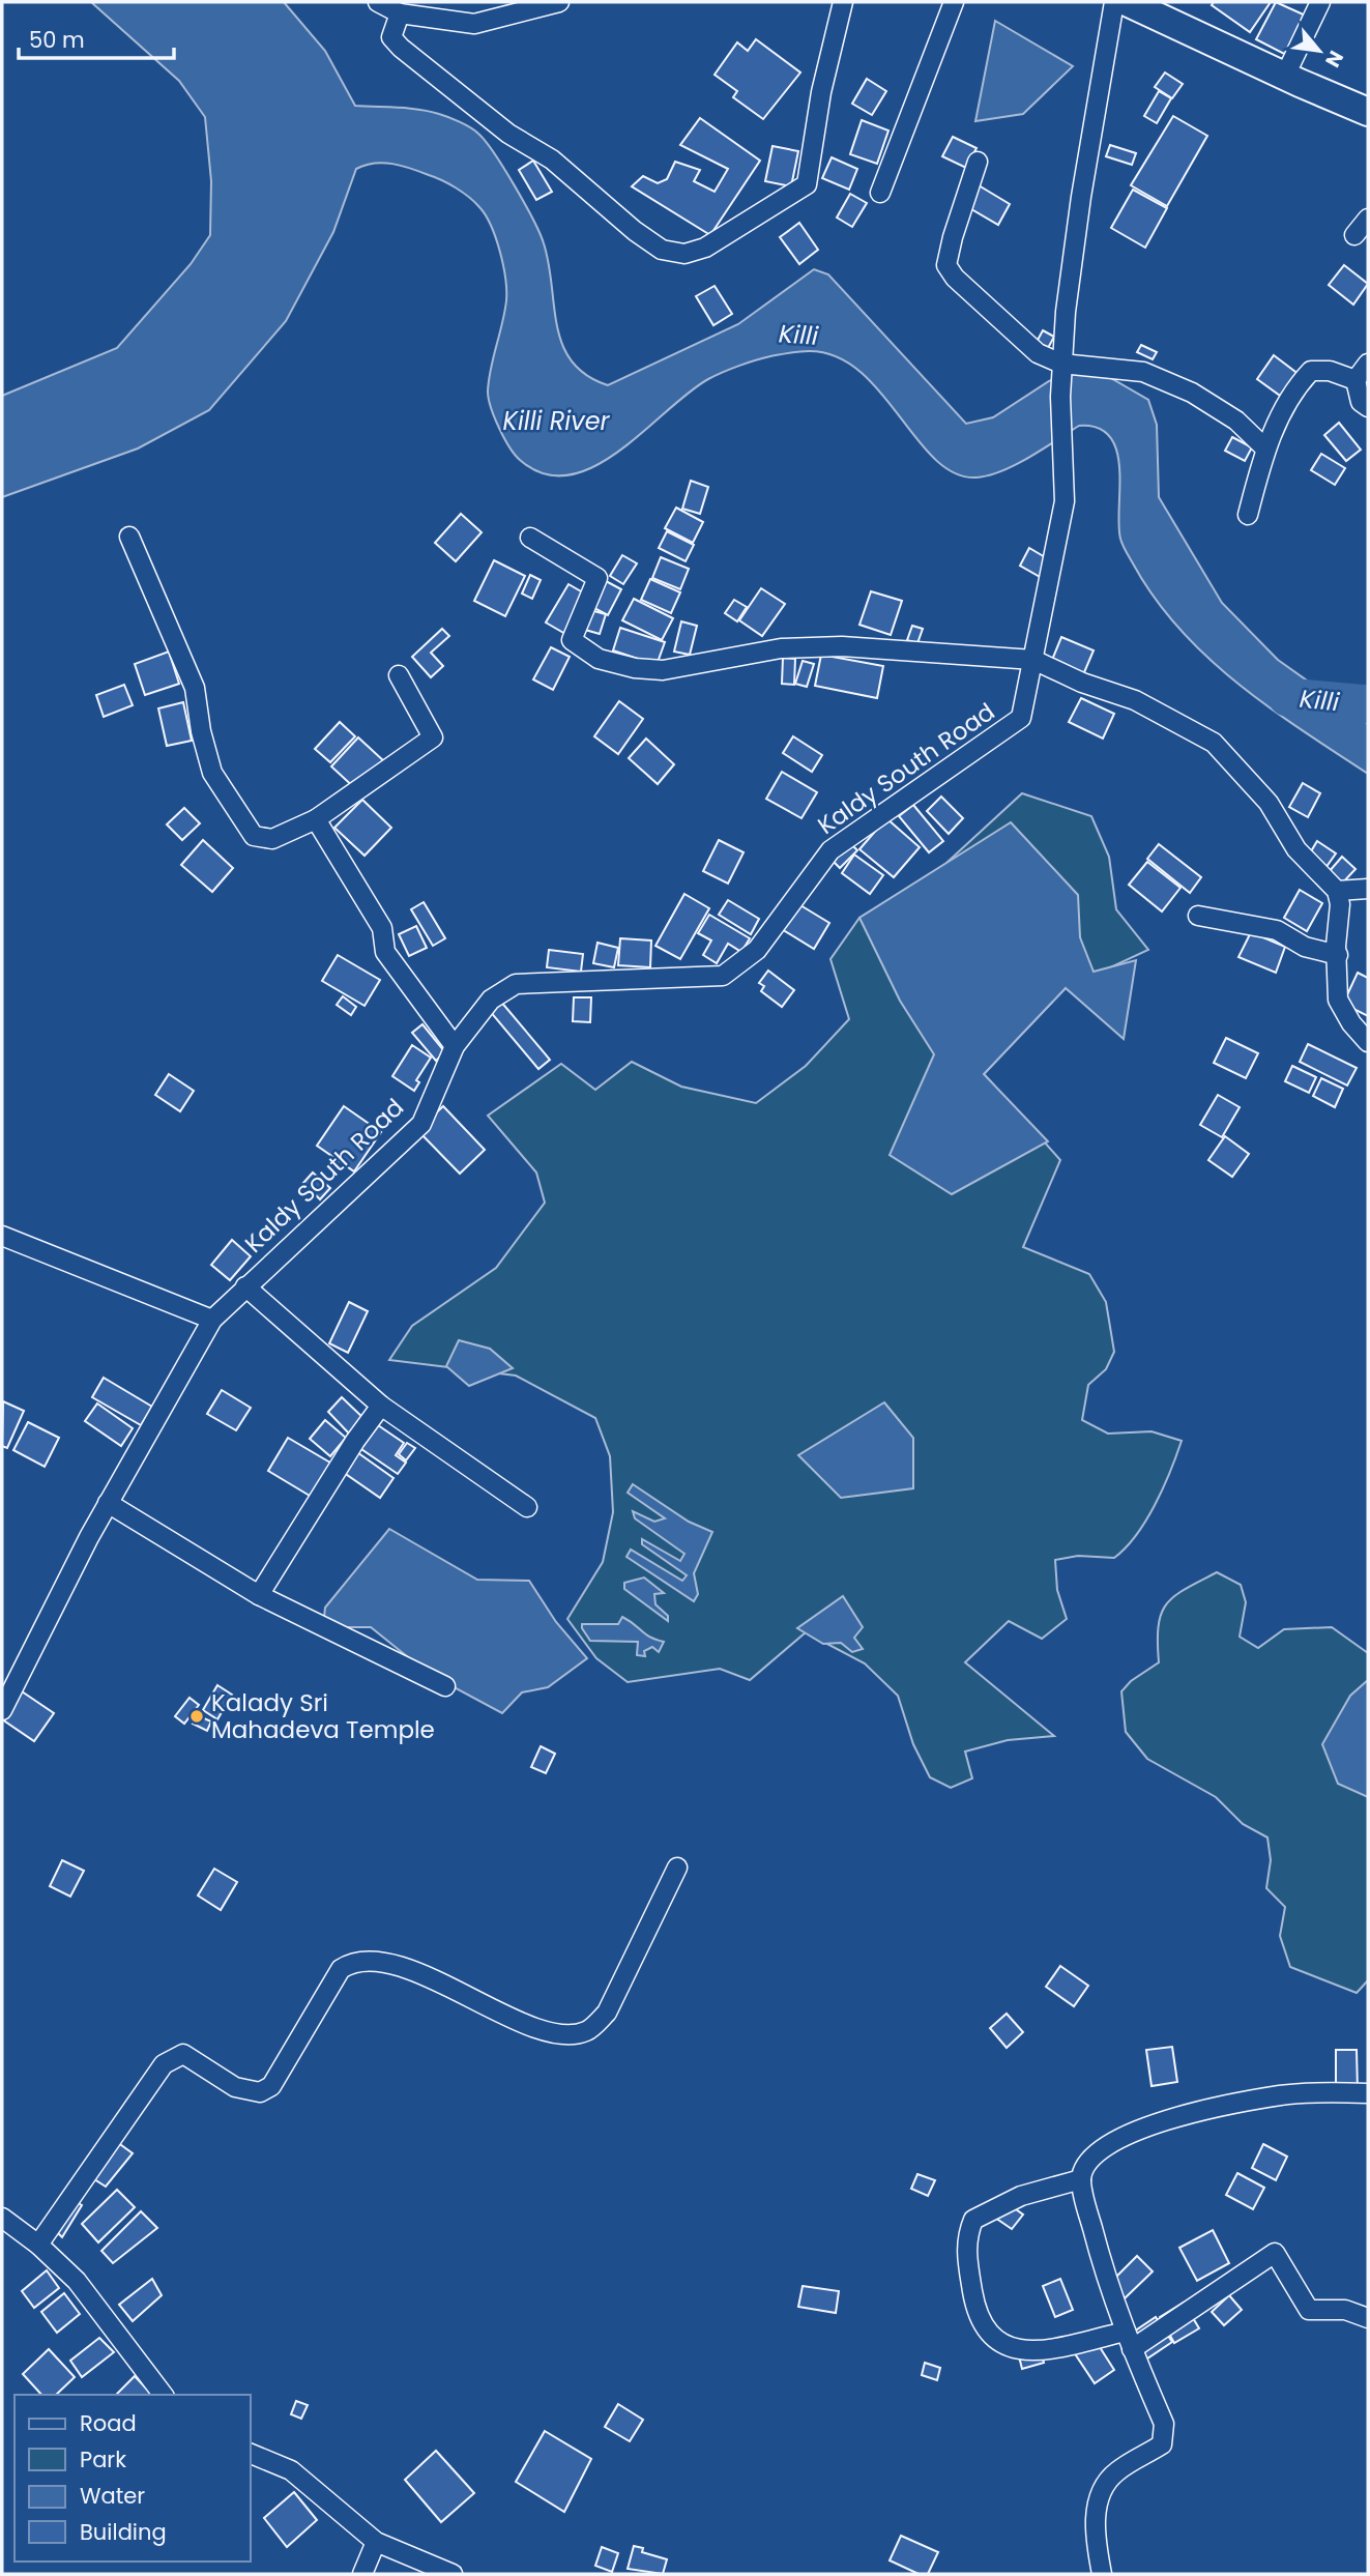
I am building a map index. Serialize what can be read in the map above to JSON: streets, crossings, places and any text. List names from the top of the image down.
{
  "streets": {
    "street": ["Kaldy South Road"]
  },
  "water": ["Killi", "Killi River"],
  "places": ["Kalady Sri Mahadeva Temple"],
  "legend": [
    "Road",
    "Park",
    "Water",
    "Building"
  ],
  "scale_bar": "50 m",
  "north": "bottom right"
}
